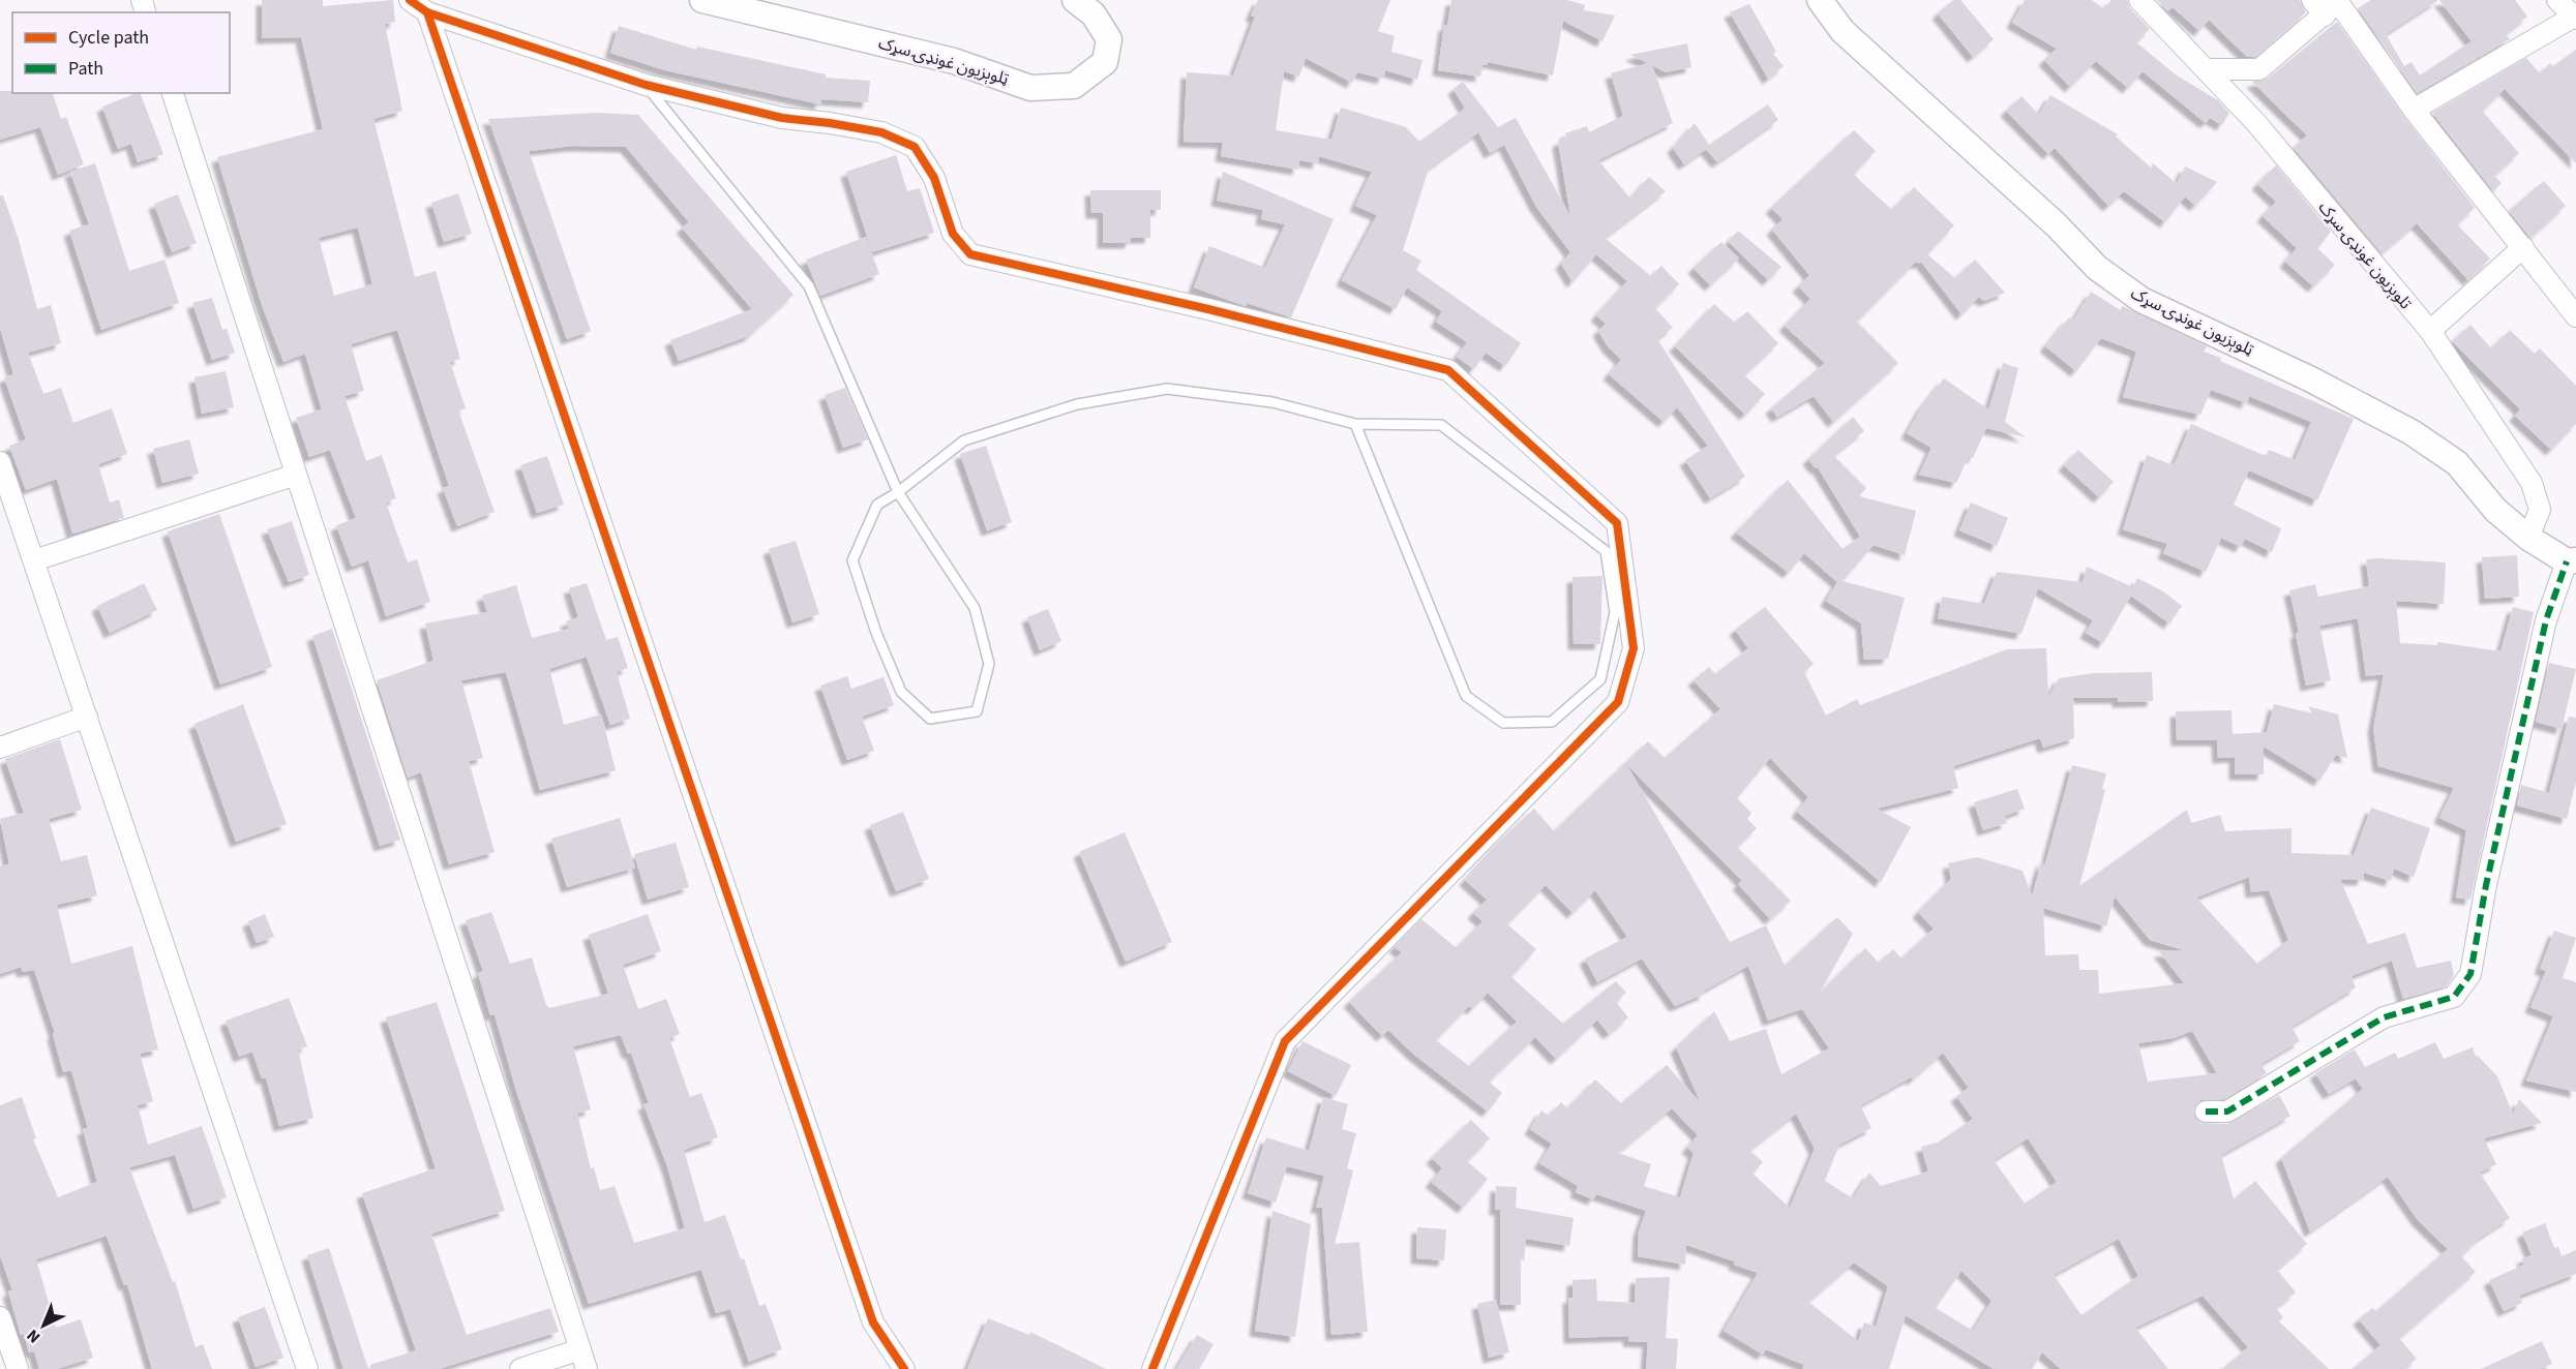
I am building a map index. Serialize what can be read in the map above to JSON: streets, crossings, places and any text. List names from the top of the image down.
{
  "streets": {
    "street": ["ټلوېزيون غونډۍ سړک", "تلوېزيون غونډۍ سړک"]
  },
  "crossings": [
    ["ټلوېزيون غونډۍ سړک", "تلوېزيون غونډۍ سړک"]
  ],
  "legend": ["Cycle path", "Path"],
  "north": "bottom left"
}
